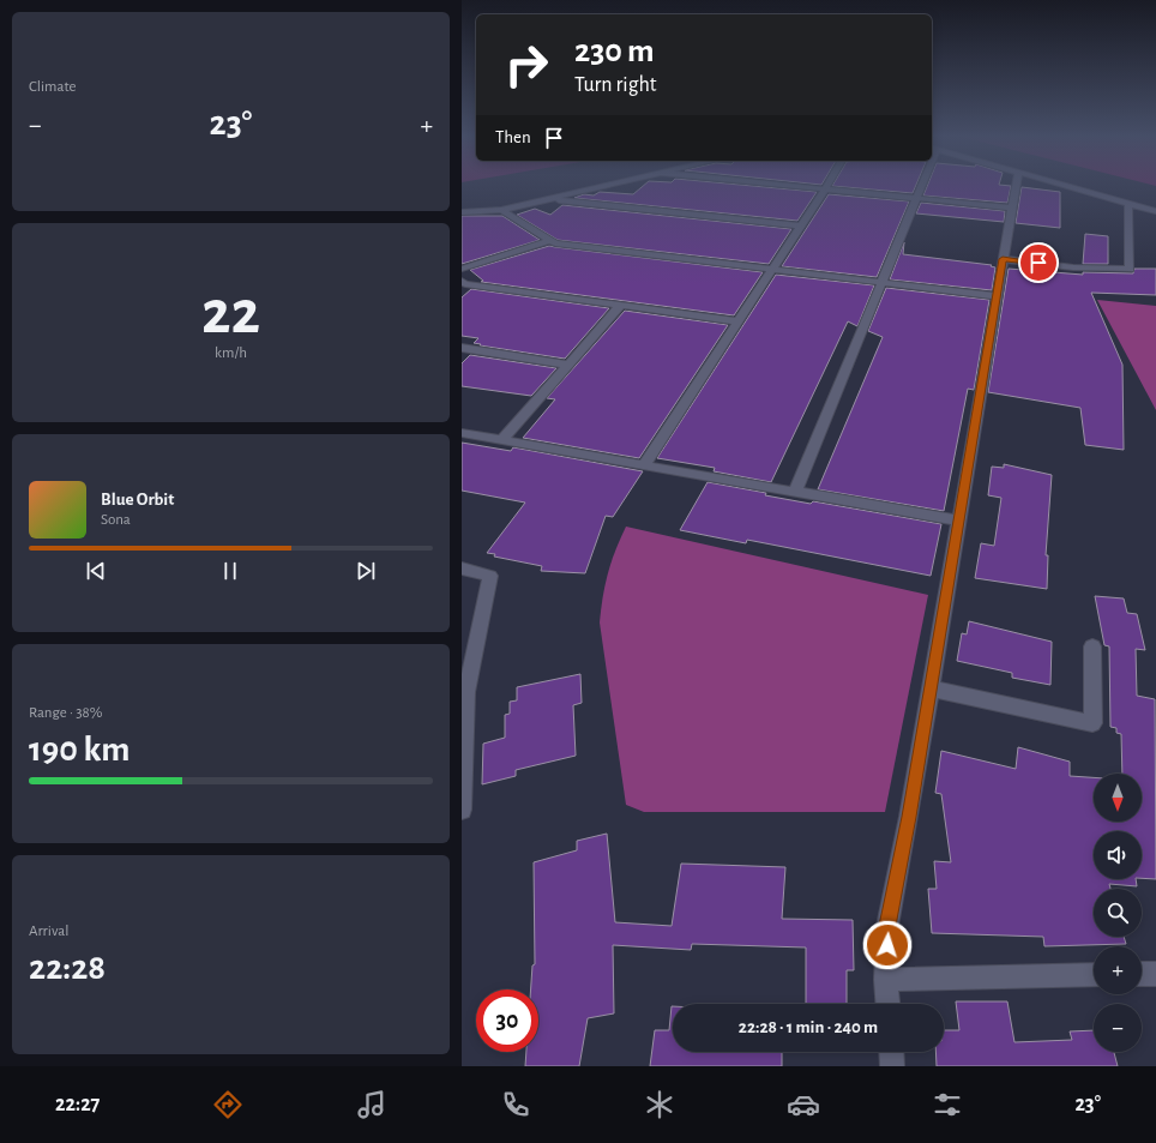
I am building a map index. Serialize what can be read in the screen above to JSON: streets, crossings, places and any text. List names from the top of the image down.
{
  "north": "bottom",
  "page": {
    "tile": [
      "Climate",
      ["22", "km/h"],
      ["Range · 38%", "190 km"],
      ["Arrival", "22:28"]
    ],
    "turn": ["230 m", "Turn right"],
    "heat": ["−", "23°", "+"],
    "then": "Then",
    "song": ["Blue Orbit", "Sona"],
    "map_buttons": ["+", "−"],
    "limit": "30",
    "trip": "22:28 · 1 min · 240 m",
    "tabs": ["22:27", "23°"]
  }
}
